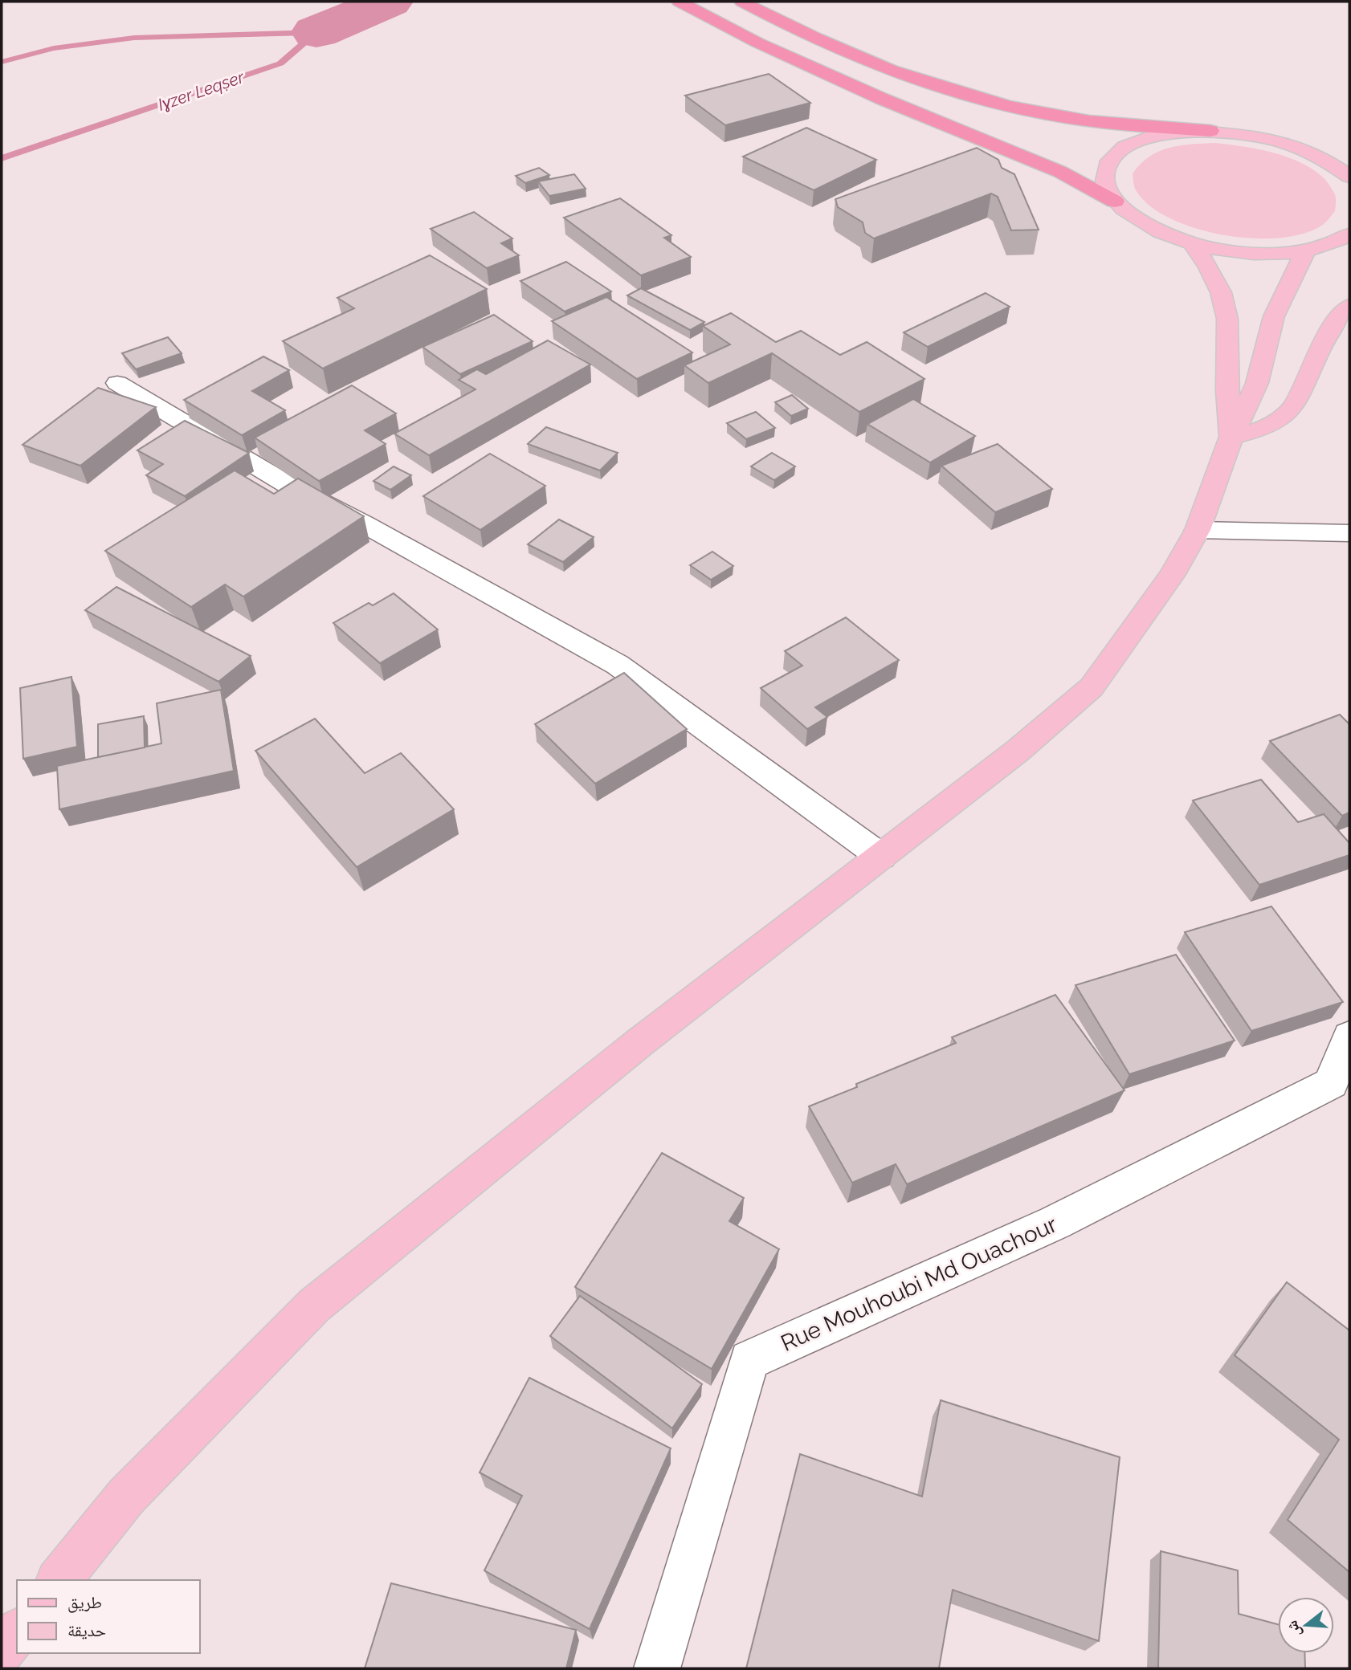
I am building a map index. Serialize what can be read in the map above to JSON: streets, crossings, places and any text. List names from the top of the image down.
{
  "streets": {
    "street": ["Rue Mouhoubi Md Ouachour"]
  },
  "water": ["Iɣzer Leqṣer"],
  "legend": ["طريق", "حديقة"],
  "north": "left"
}
